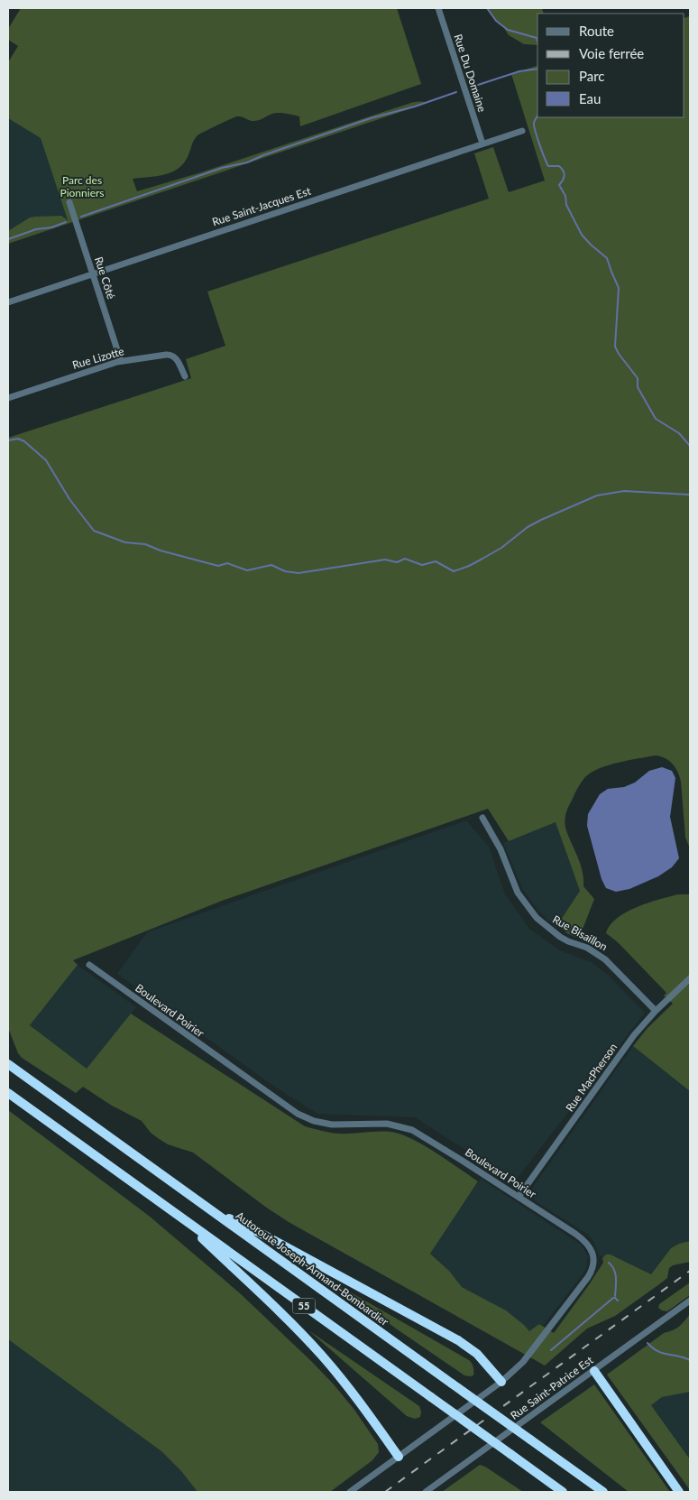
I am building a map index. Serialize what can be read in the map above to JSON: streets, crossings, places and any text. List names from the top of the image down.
{
  "streets": {
    "highway": ["Autoroute Joseph-Armand-Bombardier", "55"],
    "street": [
      "Rue Du Domaine",
      "Rue Saint-Jacques Est",
      "Rue Côté",
      "Rue Lizotte",
      "Rue Bisaillon",
      "Boulevard Poirier",
      "Rue MacPherson",
      "Rue Saint-Patrice Est"
    ]
  },
  "crossings": [
    ["Rue Du Domaine", "Rue Saint-Jacques Est"],
    ["Rue Saint-Jacques Est", "Rue Côté"],
    ["Rue Côté", "Rue Lizotte"],
    ["Rue Bisaillon", "Rue MacPherson"],
    ["Boulevard Poirier", "Rue MacPherson"]
  ],
  "parks": ["Parc des Pionniers"],
  "legend": [
    "Route",
    "Voie ferrée",
    "Parc",
    "Eau"
  ]
}
